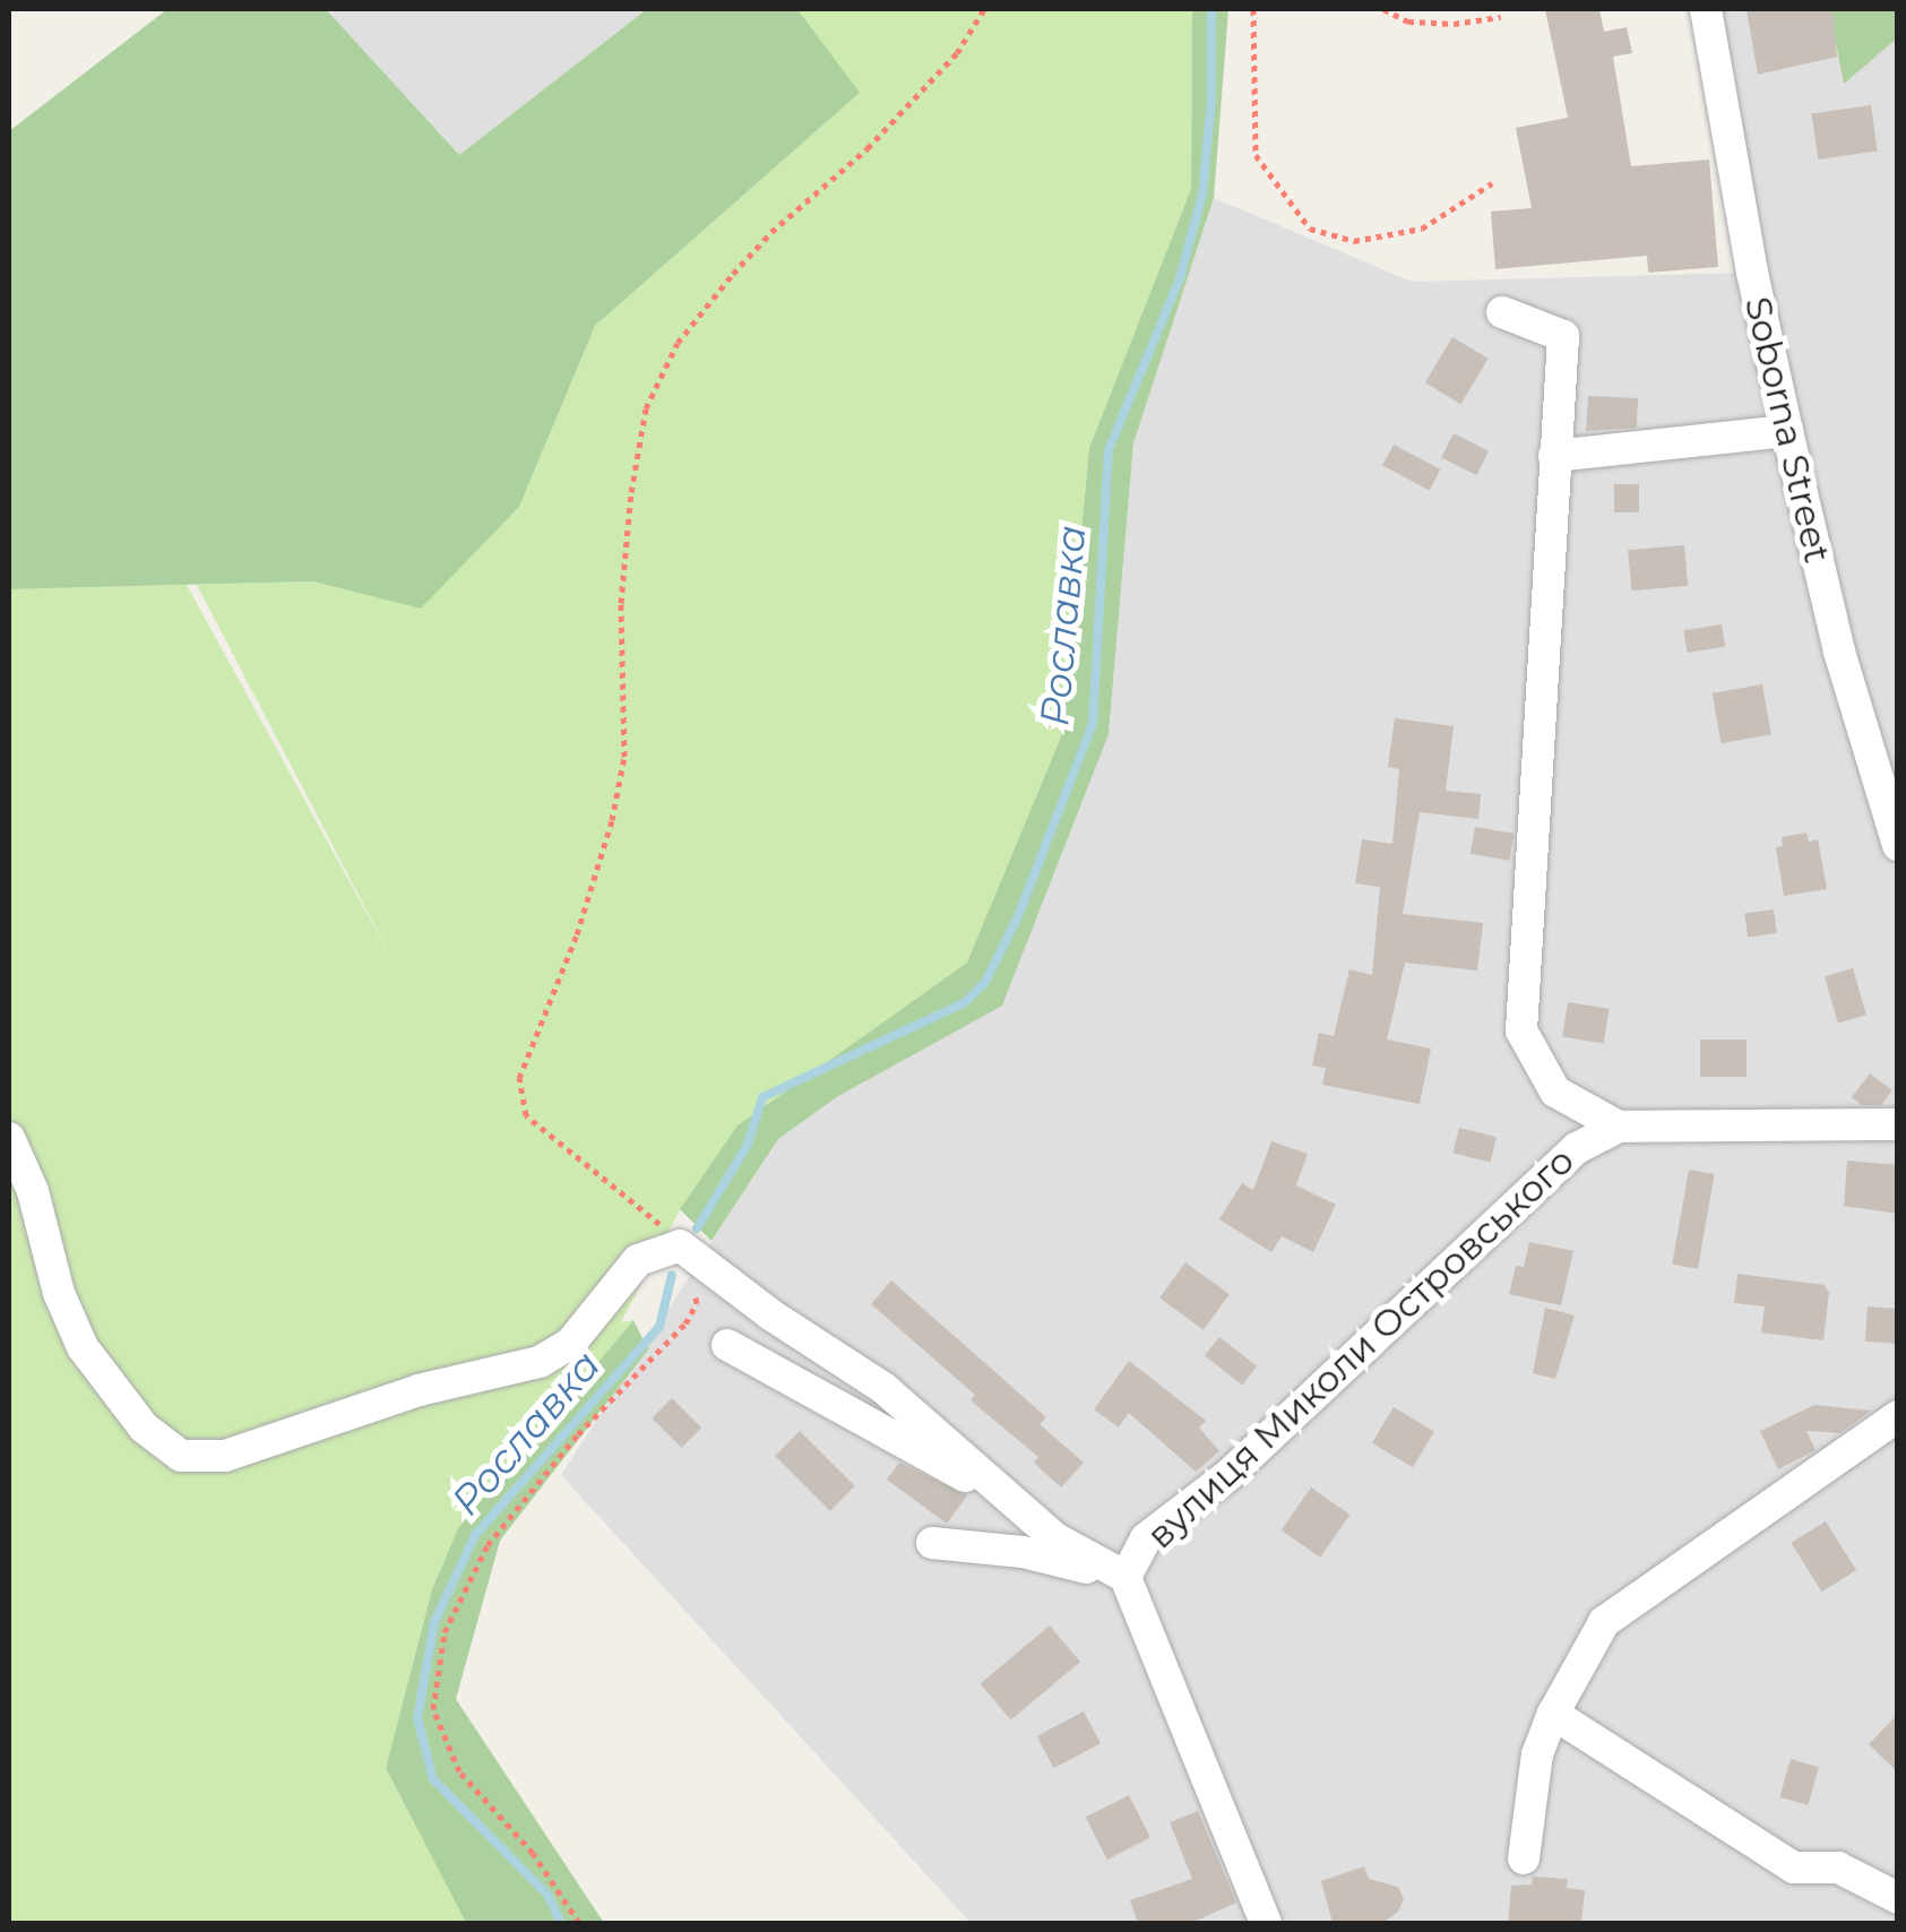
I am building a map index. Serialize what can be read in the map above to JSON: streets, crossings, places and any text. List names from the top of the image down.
{
  "streets": {
    "street": ["Soborna Street", "вулиця Миколи Островського"]
  },
  "water": ["Рославка"]
}
